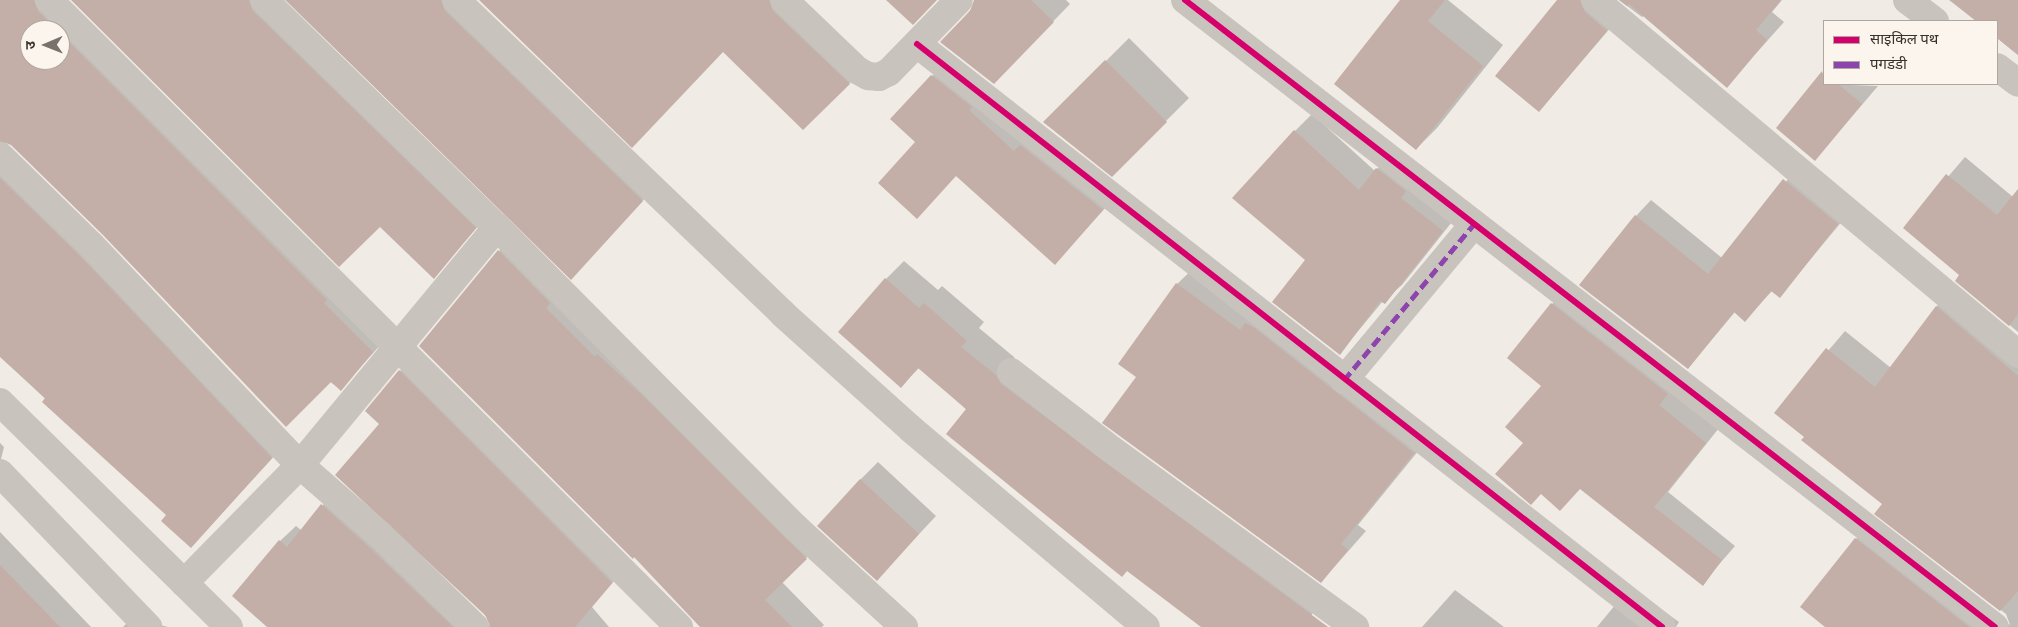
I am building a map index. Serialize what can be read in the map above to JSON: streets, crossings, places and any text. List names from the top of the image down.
{
  "legend": ["साइकिल पथ", "पगडंडी"],
  "north": "left"
}
